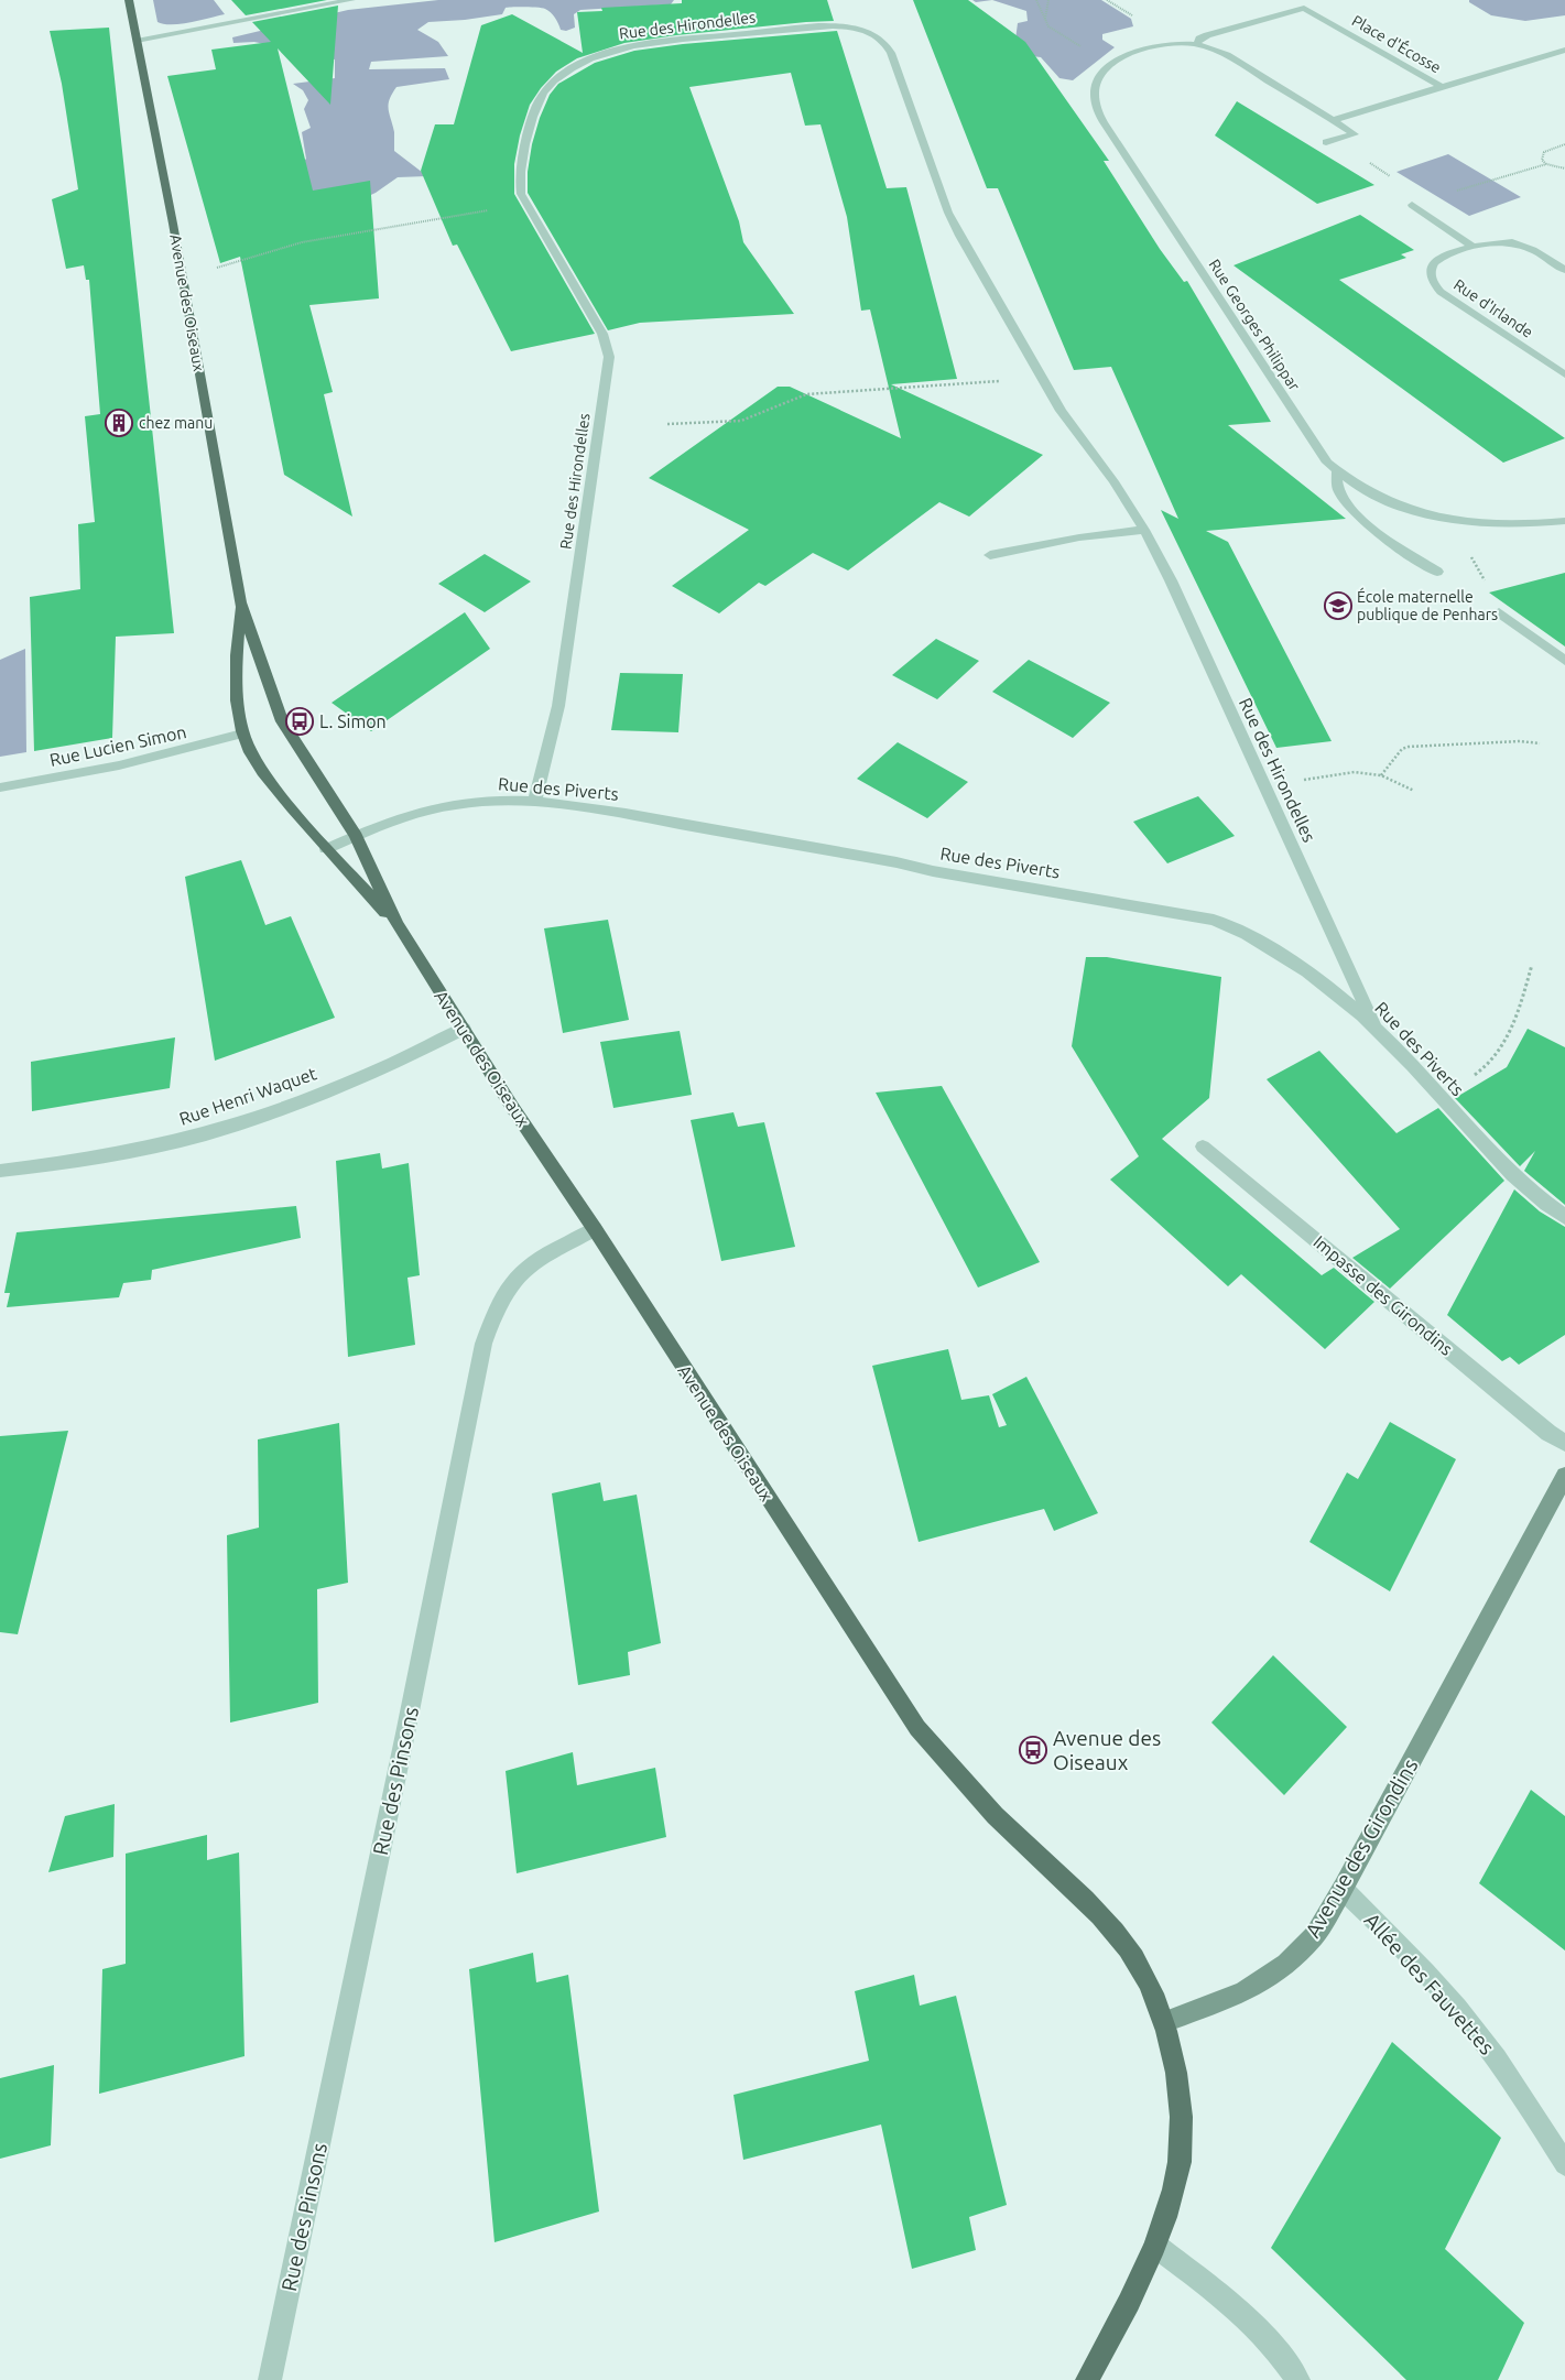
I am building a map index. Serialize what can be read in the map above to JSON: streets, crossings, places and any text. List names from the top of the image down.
{
  "streets": {
    "main road": ["Avenue des Oiseaux"],
    "street": [
      "Rue des Hirondelles",
      "Place d'Écosse",
      "Rue d'Irlande",
      "Rue Georges Philippar",
      "Rue Lucien Simon",
      "Rue des Piverts",
      "Rue Henri Waquet",
      "Impasse des Girondins",
      "Rue des Pinsons",
      "Avenue des Girondins",
      "Allée des Fauvettes"
    ]
  },
  "crossings": [
    ["Rue des Hirondelles", "Rue des Piverts"],
    ["Place d'Écosse", "Rue Georges Philippar"],
    ["Avenue des Oiseaux", "Rue Lucien Simon"],
    ["Avenue des Oiseaux", "Rue des Piverts"],
    ["Avenue des Oiseaux", "Rue Henri Waquet"],
    ["Avenue des Oiseaux", "Rue des Pinsons"],
    ["Avenue des Oiseaux", "Avenue des Girondins"],
    ["Avenue des Girondins", "Allée des Fauvettes"]
  ],
  "places": {
    "building": ["chez manu"],
    "school or university": ["École maternelle publique de Penhars"],
    "bus stop": ["L. Simon", "Avenue des Oiseaux"]
  }
}
